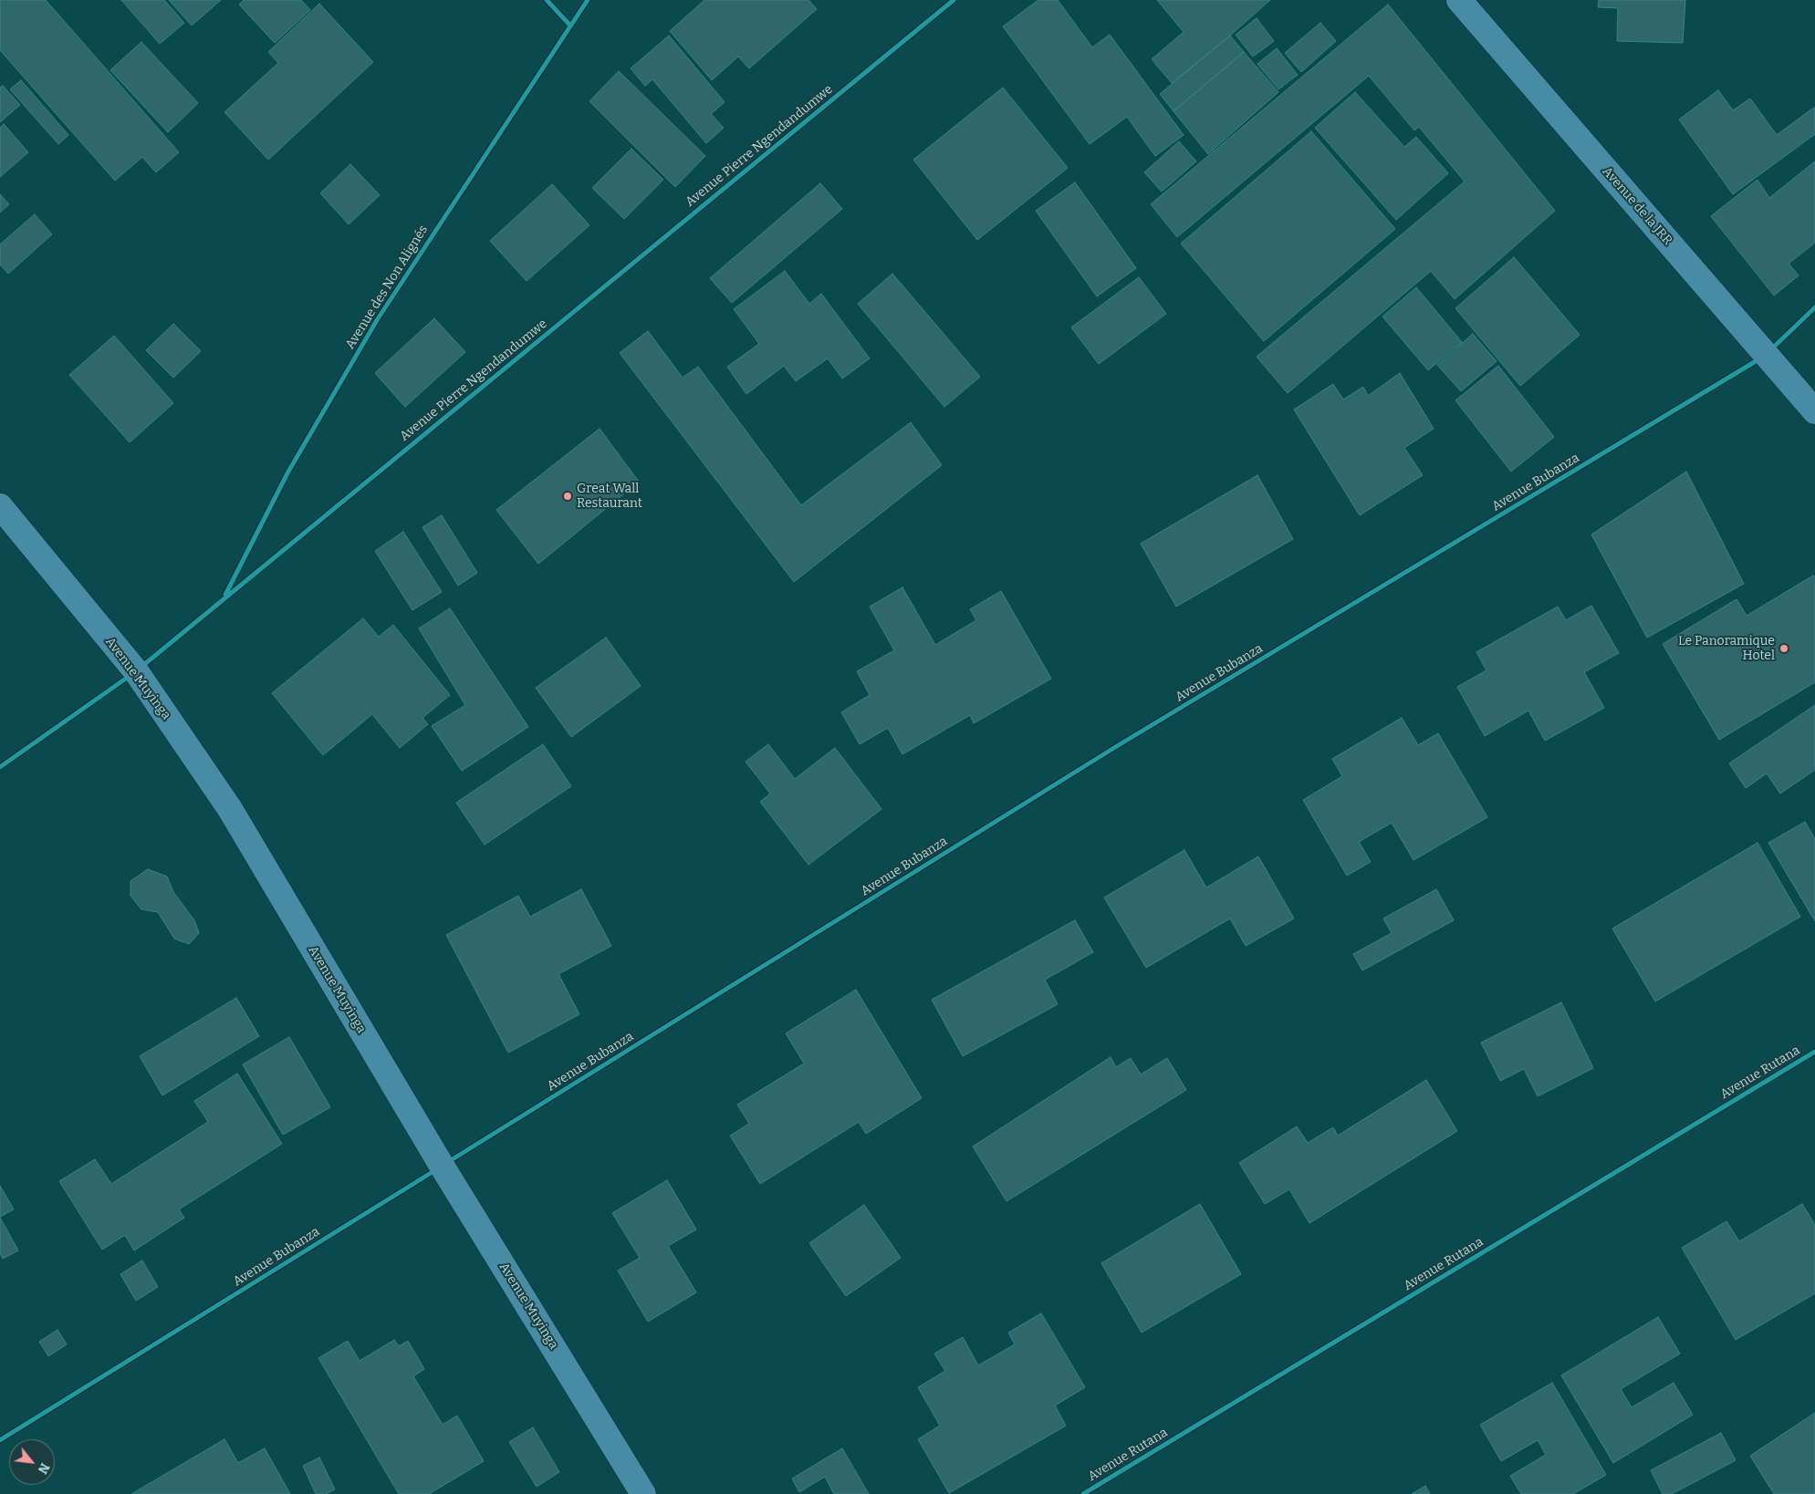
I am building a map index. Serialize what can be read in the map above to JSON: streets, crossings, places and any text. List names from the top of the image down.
{
  "streets": {
    "street": [
      "Avenue Pierre Ngendandumwe",
      "Avenue de la JRR",
      "Avenue des Non Alignés",
      "Avenue Bubanza",
      "Avenue Muyinga",
      "Avenue Rutana"
    ]
  },
  "crossings": [
    ["Avenue Pierre Ngendandumwe", "Avenue des Non Alignés"],
    ["Avenue Pierre Ngendandumwe", "Avenue Muyinga"],
    ["Avenue de la JRR", "Avenue Bubanza"],
    ["Avenue Bubanza", "Avenue Muyinga"]
  ],
  "places": ["Great Wall Restaurant", "Le Panoramique Hotel"],
  "north": "bottom right"
}
